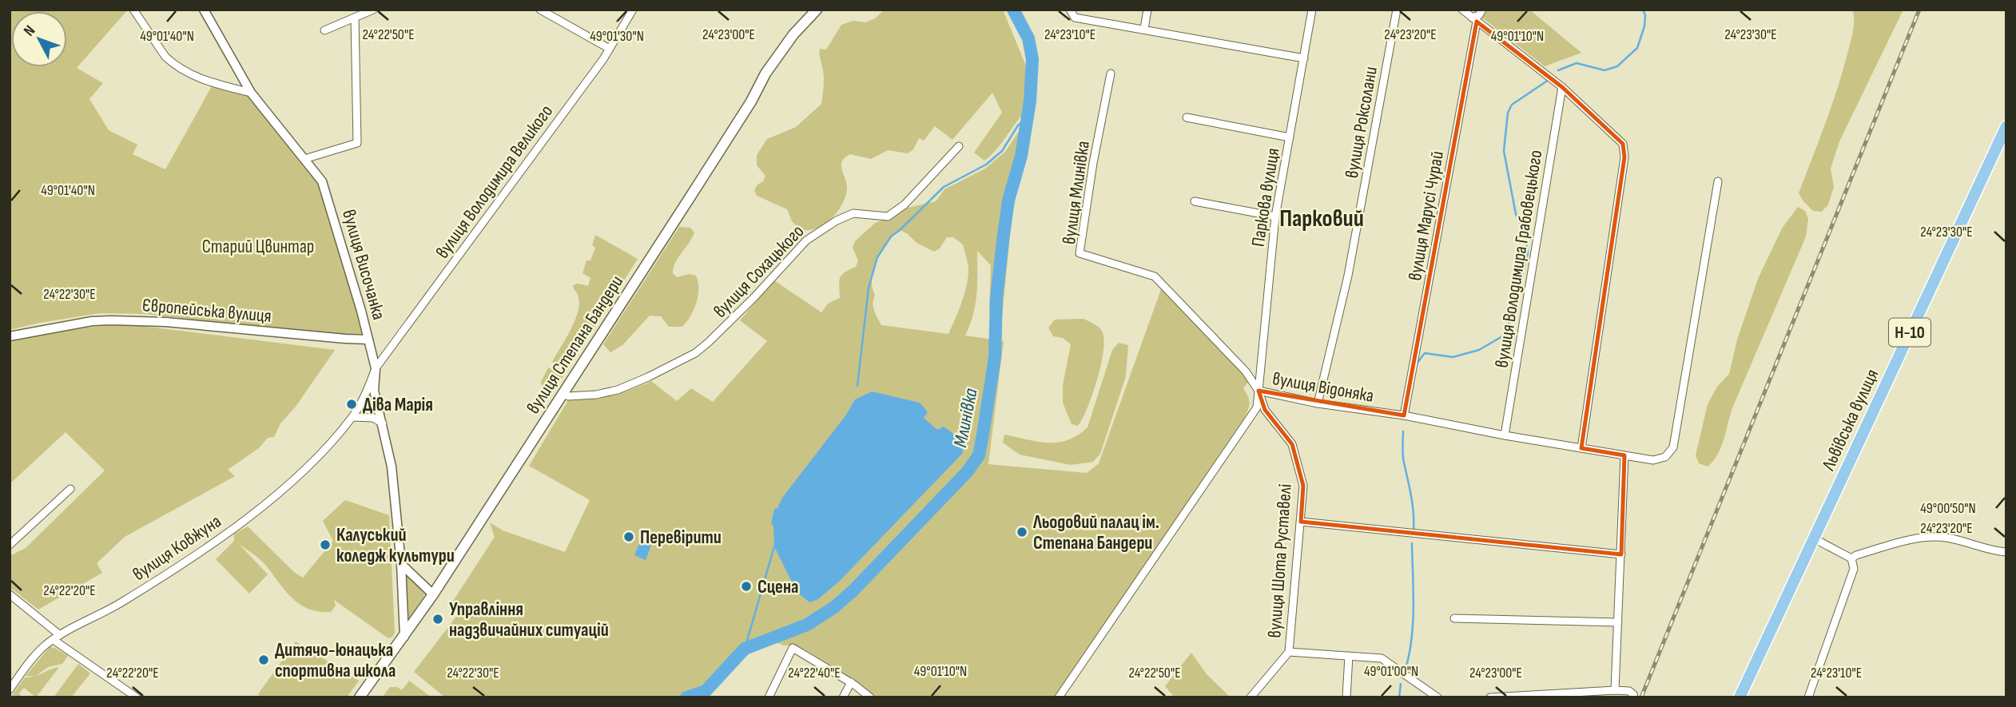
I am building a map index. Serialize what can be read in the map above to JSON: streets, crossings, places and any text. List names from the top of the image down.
{
  "streets": {
    "main road": ["Н-10", "вулиця Степана Бандери", "Львівська вулиця"],
    "street": [
      "вулиця Роксолани",
      "вулиця Володимира Великого",
      "вулиця Млинівка",
      "Паркова вулиця",
      "вулиця Марусі Чурай",
      "вулиця Володимира Грабовецького",
      "вулиця Височанка",
      "вулиця Сохацького",
      "Європейська вулиця",
      "вулиця Відоняка",
      "вулиця Ковжуна",
      "вулиця Шота Руставелі"
    ]
  },
  "crossings": [
    ["вулиця Роксолани", "вулиця Відоняка"],
    ["вулиця Володимира Великого", "вулиця Височанка"],
    ["вулиця Володимира Великого", "вулиця Ковжуна"],
    ["вулиця Млинівка", "Паркова вулиця"],
    ["вулиця Млинівка", "вулиця Відоняка"],
    ["вулиця Млинівка", "вулиця Шота Руставелі"],
    ["Паркова вулиця", "вулиця Відоняка"],
    ["Паркова вулиця", "вулиця Шота Руставелі"],
    ["вулиця Марусі Чурай", "вулиця Відоняка"],
    ["вулиця Володимира Грабовецького", "вулиця Відоняка"],
    ["вулиця Височанка", "Європейська вулиця"],
    ["вулиця Височанка", "вулиця Степана Бандери"],
    ["вулиця Височанка", "вулиця Ковжуна"],
    ["вулиця Сохацького", "вулиця Степана Бандери"],
    ["вулиця Відоняка", "вулиця Шота Руставелі"]
  ],
  "districts": ["Парковий"],
  "water": ["Млинівка"],
  "parks": ["Старий Цвинтар"],
  "places": [
    "Діва Марія",
    "Льодовий палац ім. Степана Бандери",
    "Перевірити",
    "Калуський коледж культури",
    "Сцена",
    "Управління надзвичайних ситуацій",
    "Дитячо-юнацька спортивна школа"
  ],
  "north": "top left",
  "coordinates": [
    "24°23'30\"E",
    "24°22'50\"E",
    "24°23'00\"E",
    "24°23'10\"E",
    "24°23'20\"E",
    "49°01'40\"N",
    "49°01'30\"N",
    "49°01'10\"N",
    "24°22'30\"E",
    "49°00'50\"N",
    "24°22'20\"E",
    "49°01'00\"N",
    "24°22'40\"E"
  ]
}
